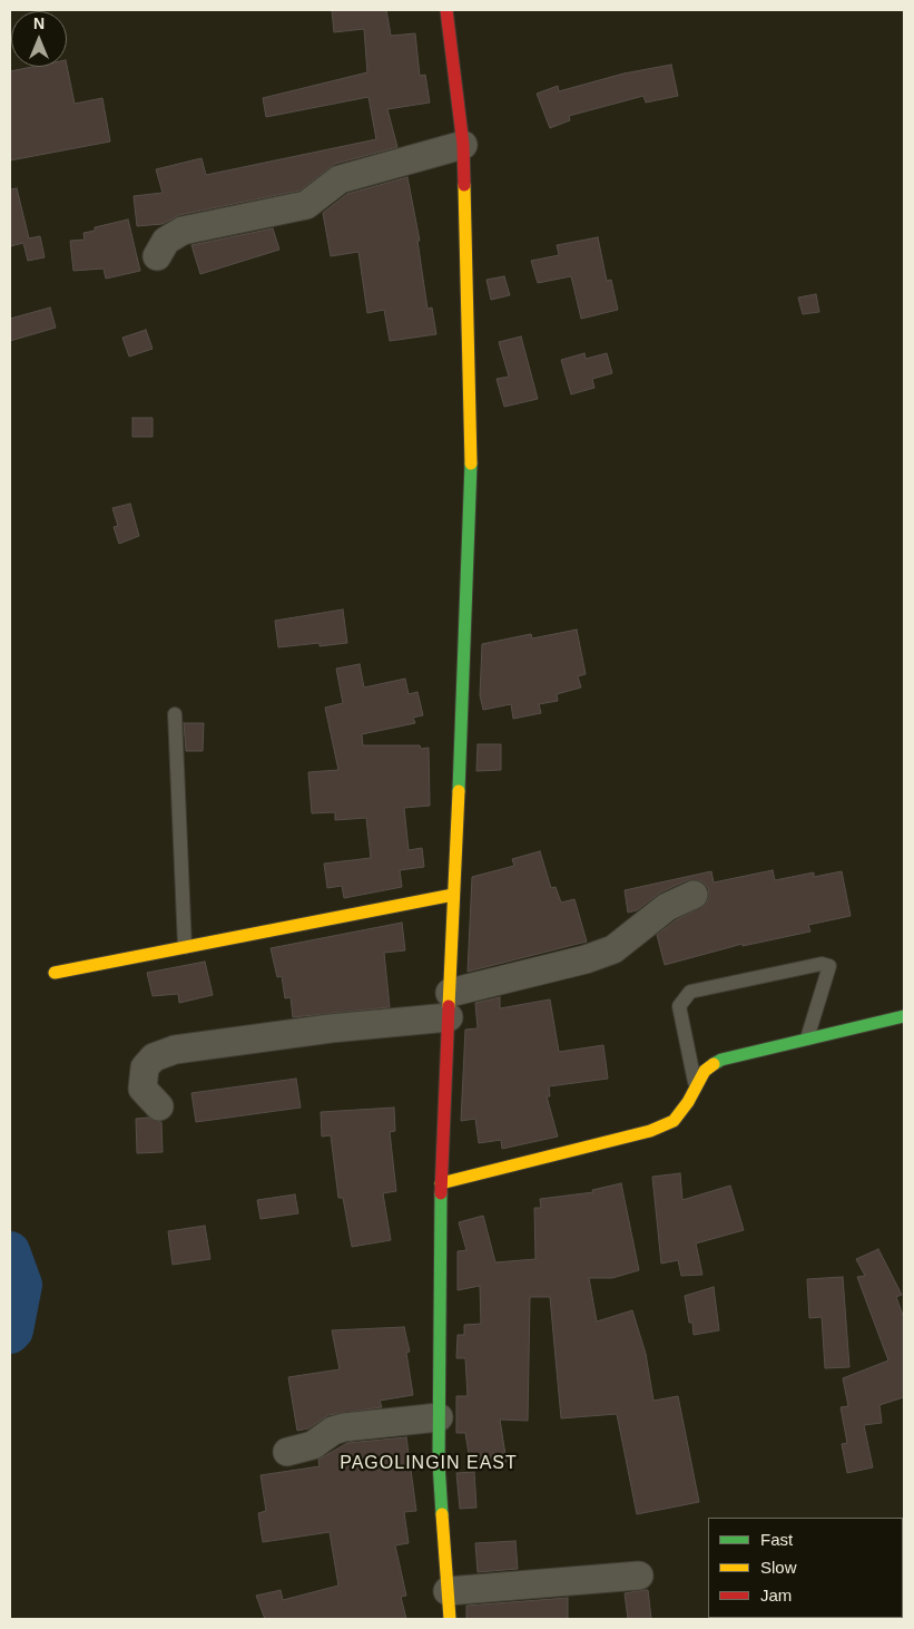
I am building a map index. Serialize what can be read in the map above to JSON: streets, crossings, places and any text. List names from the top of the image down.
{
  "districts": ["PAGOLINGIN EAST"],
  "legend": ["Fast", "Slow", "Jam"],
  "north": "top"
}
